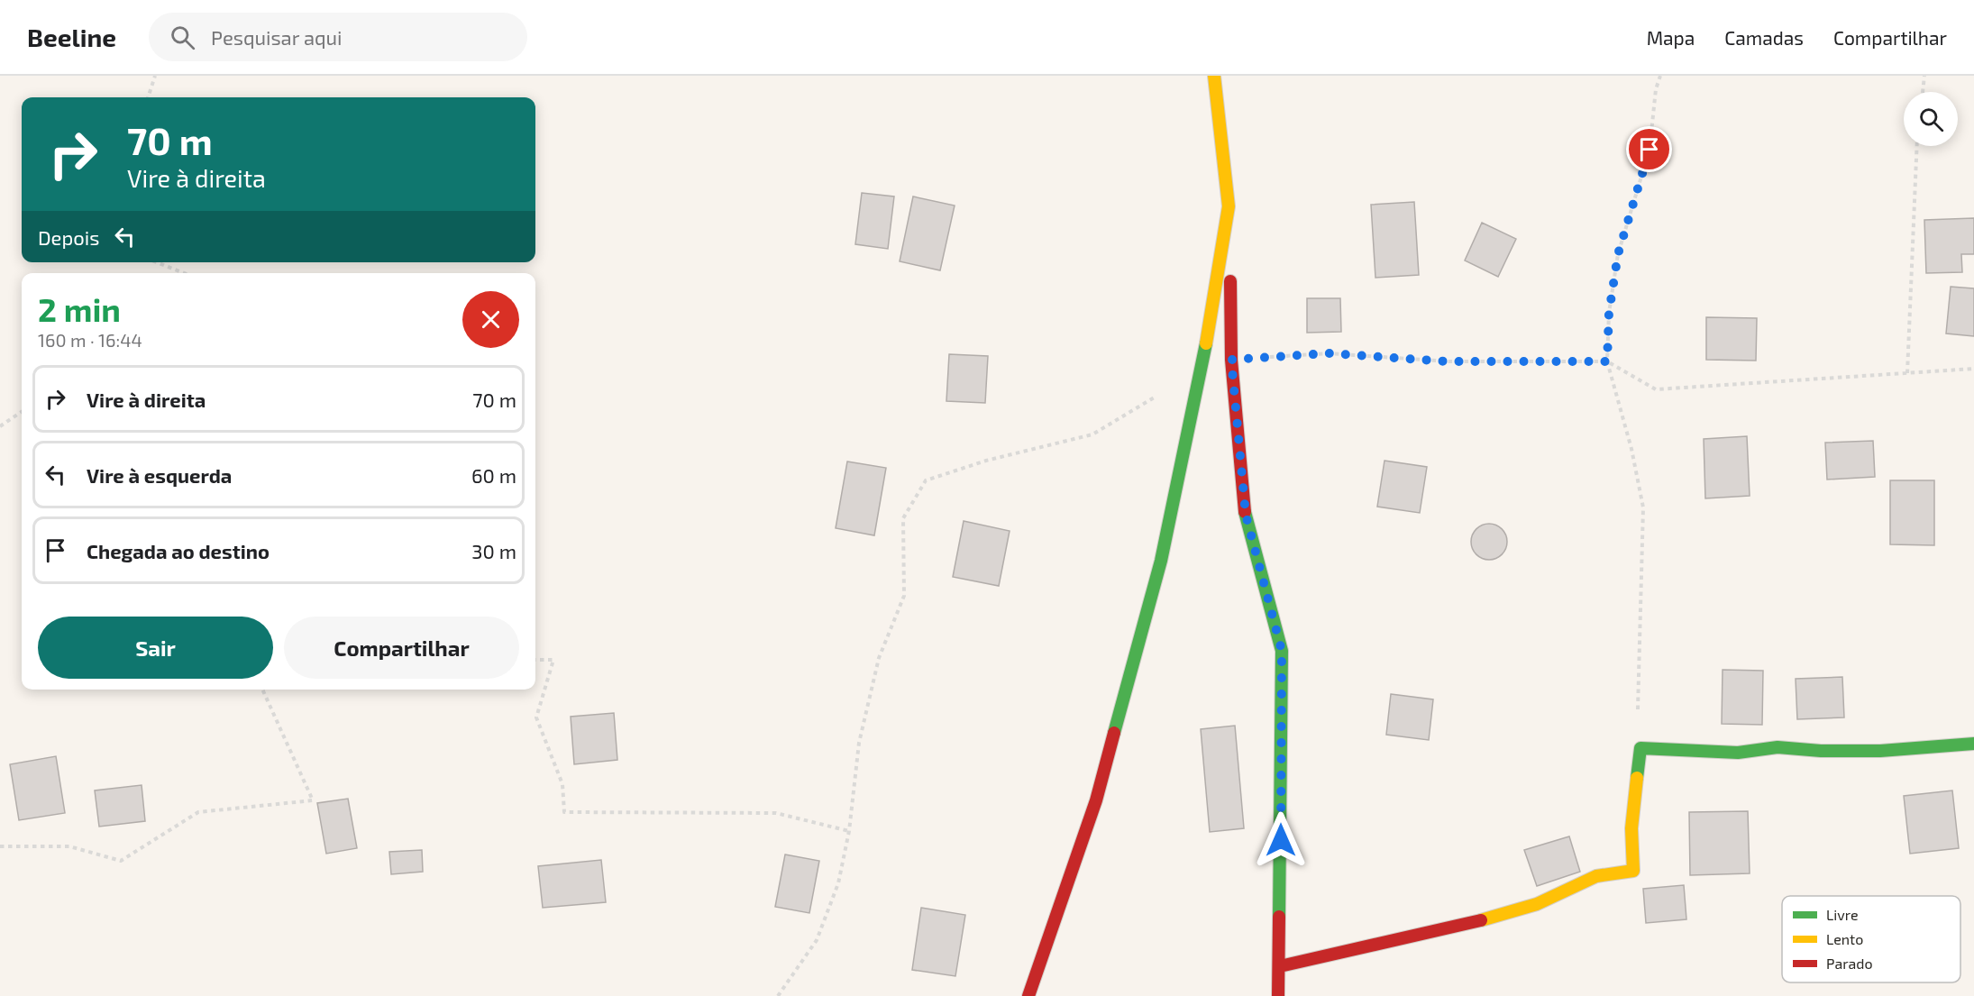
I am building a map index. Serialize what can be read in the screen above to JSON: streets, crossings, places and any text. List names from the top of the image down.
{
  "legend": ["Livre", "Lento", "Parado"],
  "page": {
    "header": "Beeline",
    "search": "Pesquisar aqui",
    "nav": ["Mapa", "Camadas", "Compartilhar"],
    "turn": ["70 m", "Vire à direita"],
    "then": "Depois",
    "heading": ["2 min", "160 m · 16:44"],
    "list": [
      {
        "name": "Vire à direita",
        "value": "70 m"
      },
      {
        "name": "Vire à esquerda",
        "value": "60 m"
      },
      {
        "name": "Chegada ao destino",
        "value": "30 m"
      }
    ],
    "buttons": ["Sair", "Compartilhar"]
  }
}
